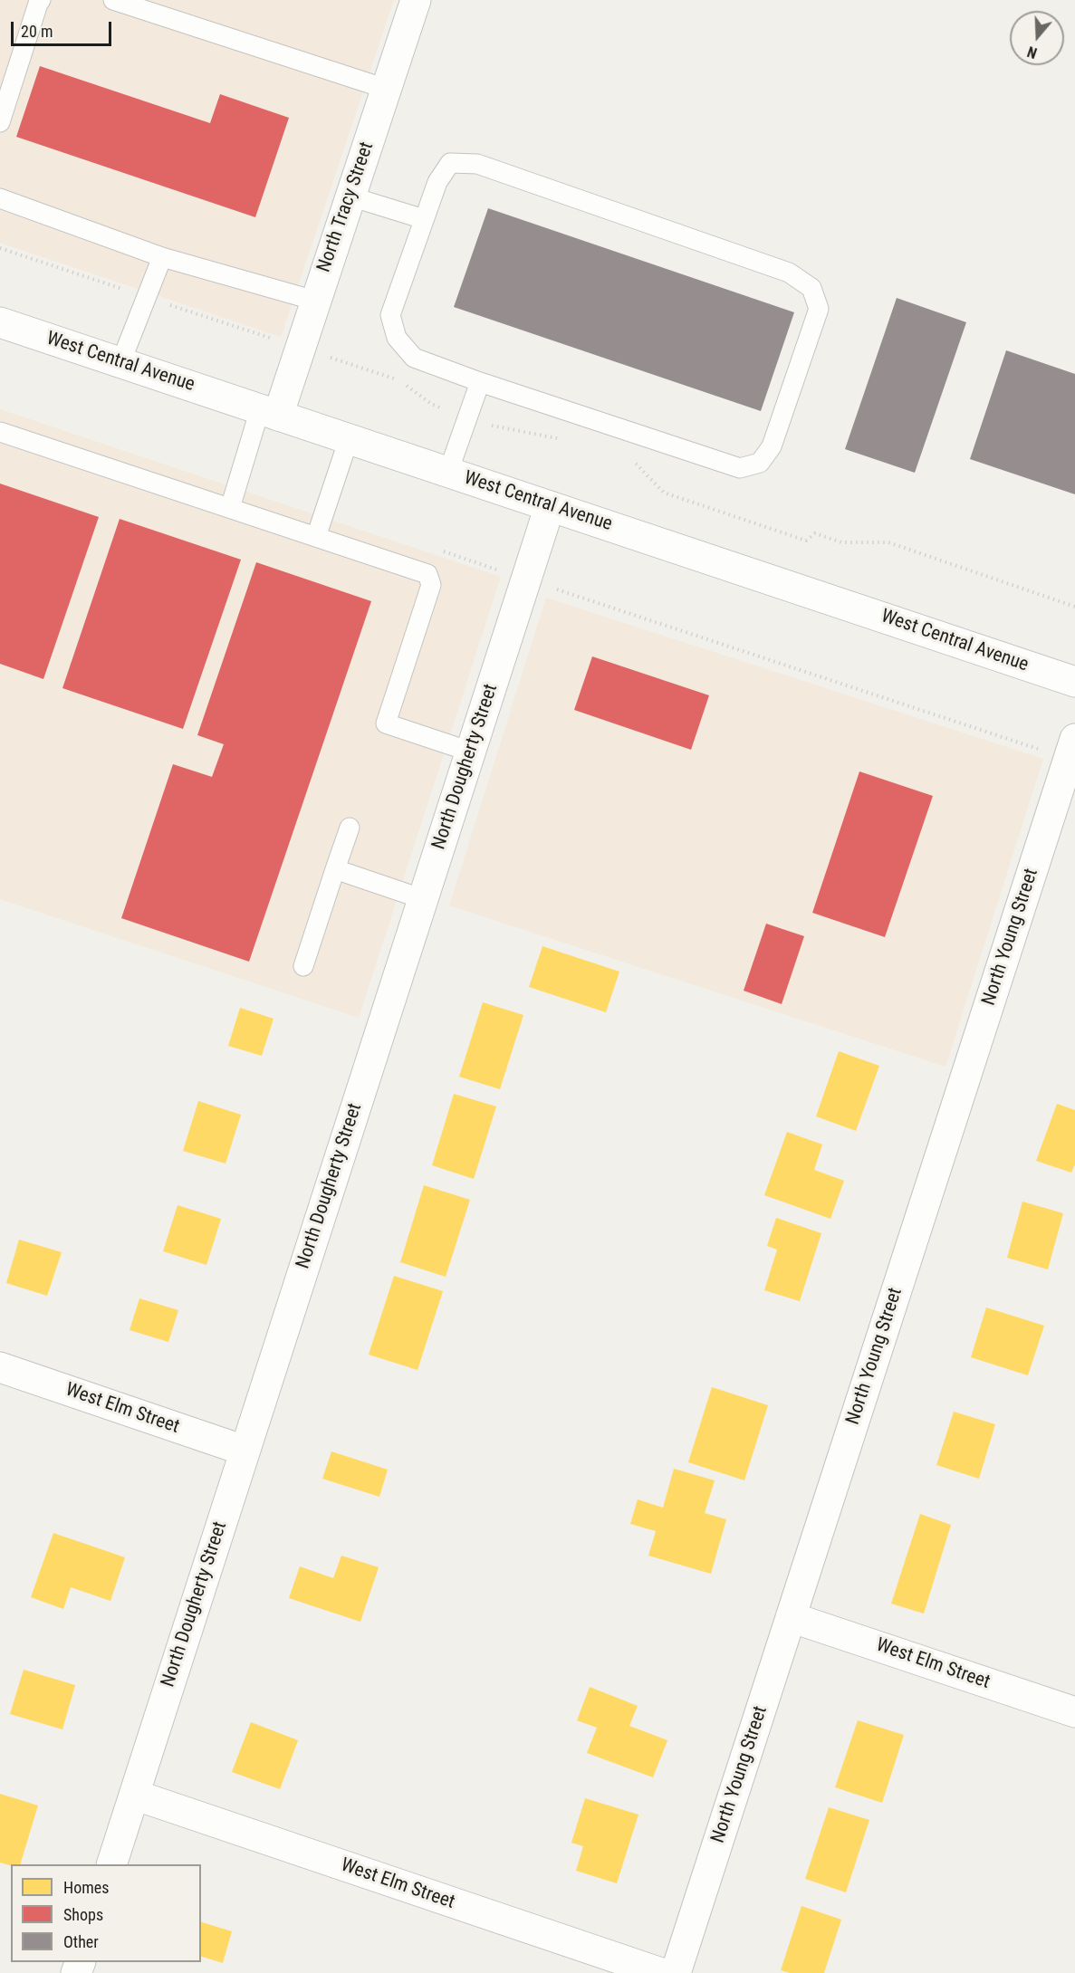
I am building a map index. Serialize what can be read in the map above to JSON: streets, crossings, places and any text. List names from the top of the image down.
{
  "streets": {
    "street": [
      "North Tracy Street",
      "West Central Avenue",
      "North Dougherty Street",
      "North Young Street",
      "West Elm Street"
    ]
  },
  "crossings": [
    ["North Tracy Street", "West Central Avenue"],
    ["West Central Avenue", "North Dougherty Street"],
    ["North Dougherty Street", "West Elm Street"],
    ["North Young Street", "West Elm Street"]
  ],
  "legend": ["Homes", "Shops", "Other"],
  "scale_bar": "20 m",
  "north": "bottom"
}
